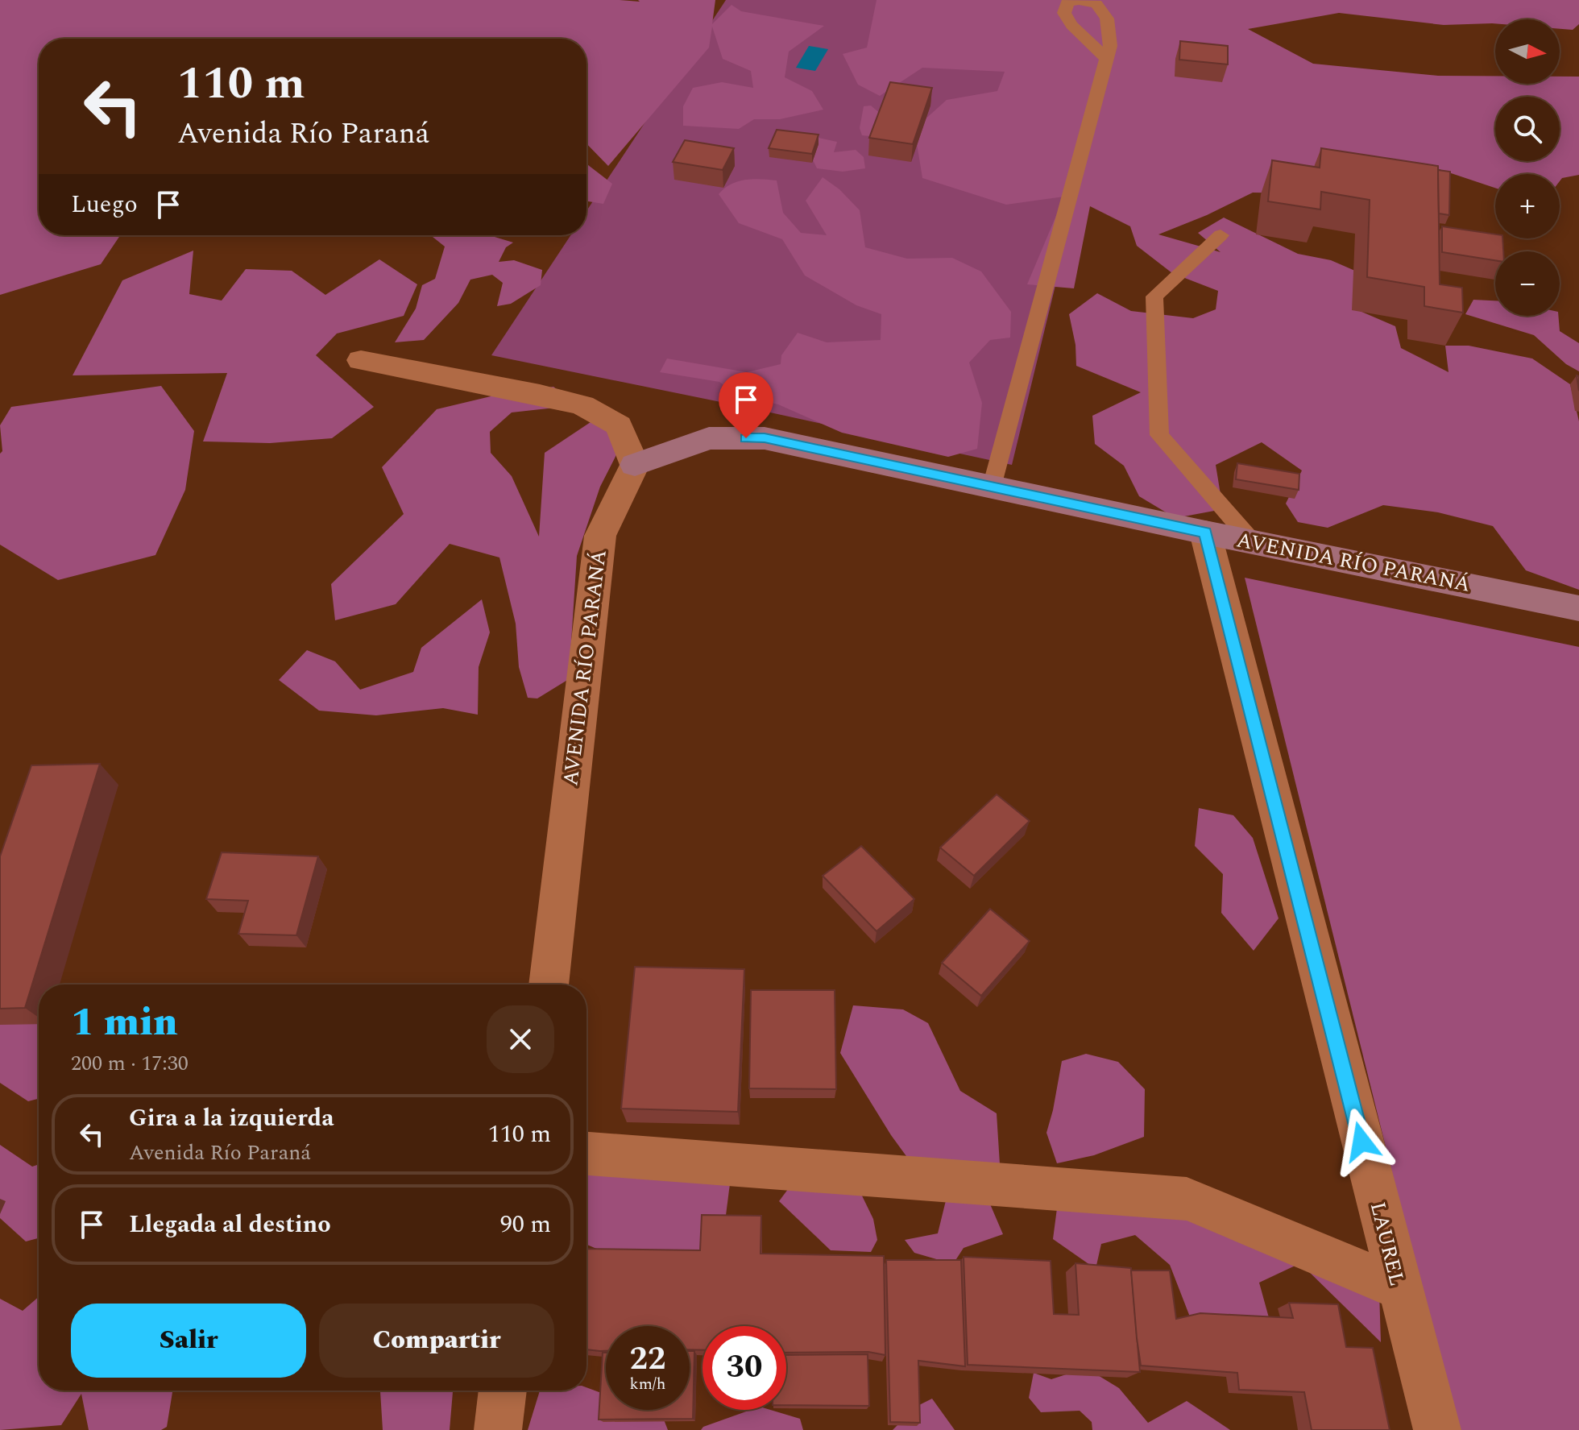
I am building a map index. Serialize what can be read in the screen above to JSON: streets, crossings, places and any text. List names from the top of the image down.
{
  "streets": {
    "main road": ["AVENIDA RÍO PARANÁ"],
    "street": ["LAUREL"]
  },
  "crossings": [
    ["AVENIDA RÍO PARANÁ", "LAUREL"]
  ],
  "north": "right",
  "page": {
    "map_buttons": ["+", "−"],
    "turn": ["110 m", "Avenida Río Paraná"],
    "then": "Luego",
    "heading": ["1 min", "200 m · 17:30"],
    "list": [
      {
        "name": "Gira a la izquierda",
        "note": "Avenida Río Paraná",
        "value": "110 m"
      },
      {
        "name": "Llegada al destino",
        "value": "90 m"
      }
    ],
    "buttons": ["Salir", "Compartir"],
    "speed": "22 km/h",
    "limit": "30"
  }
}
